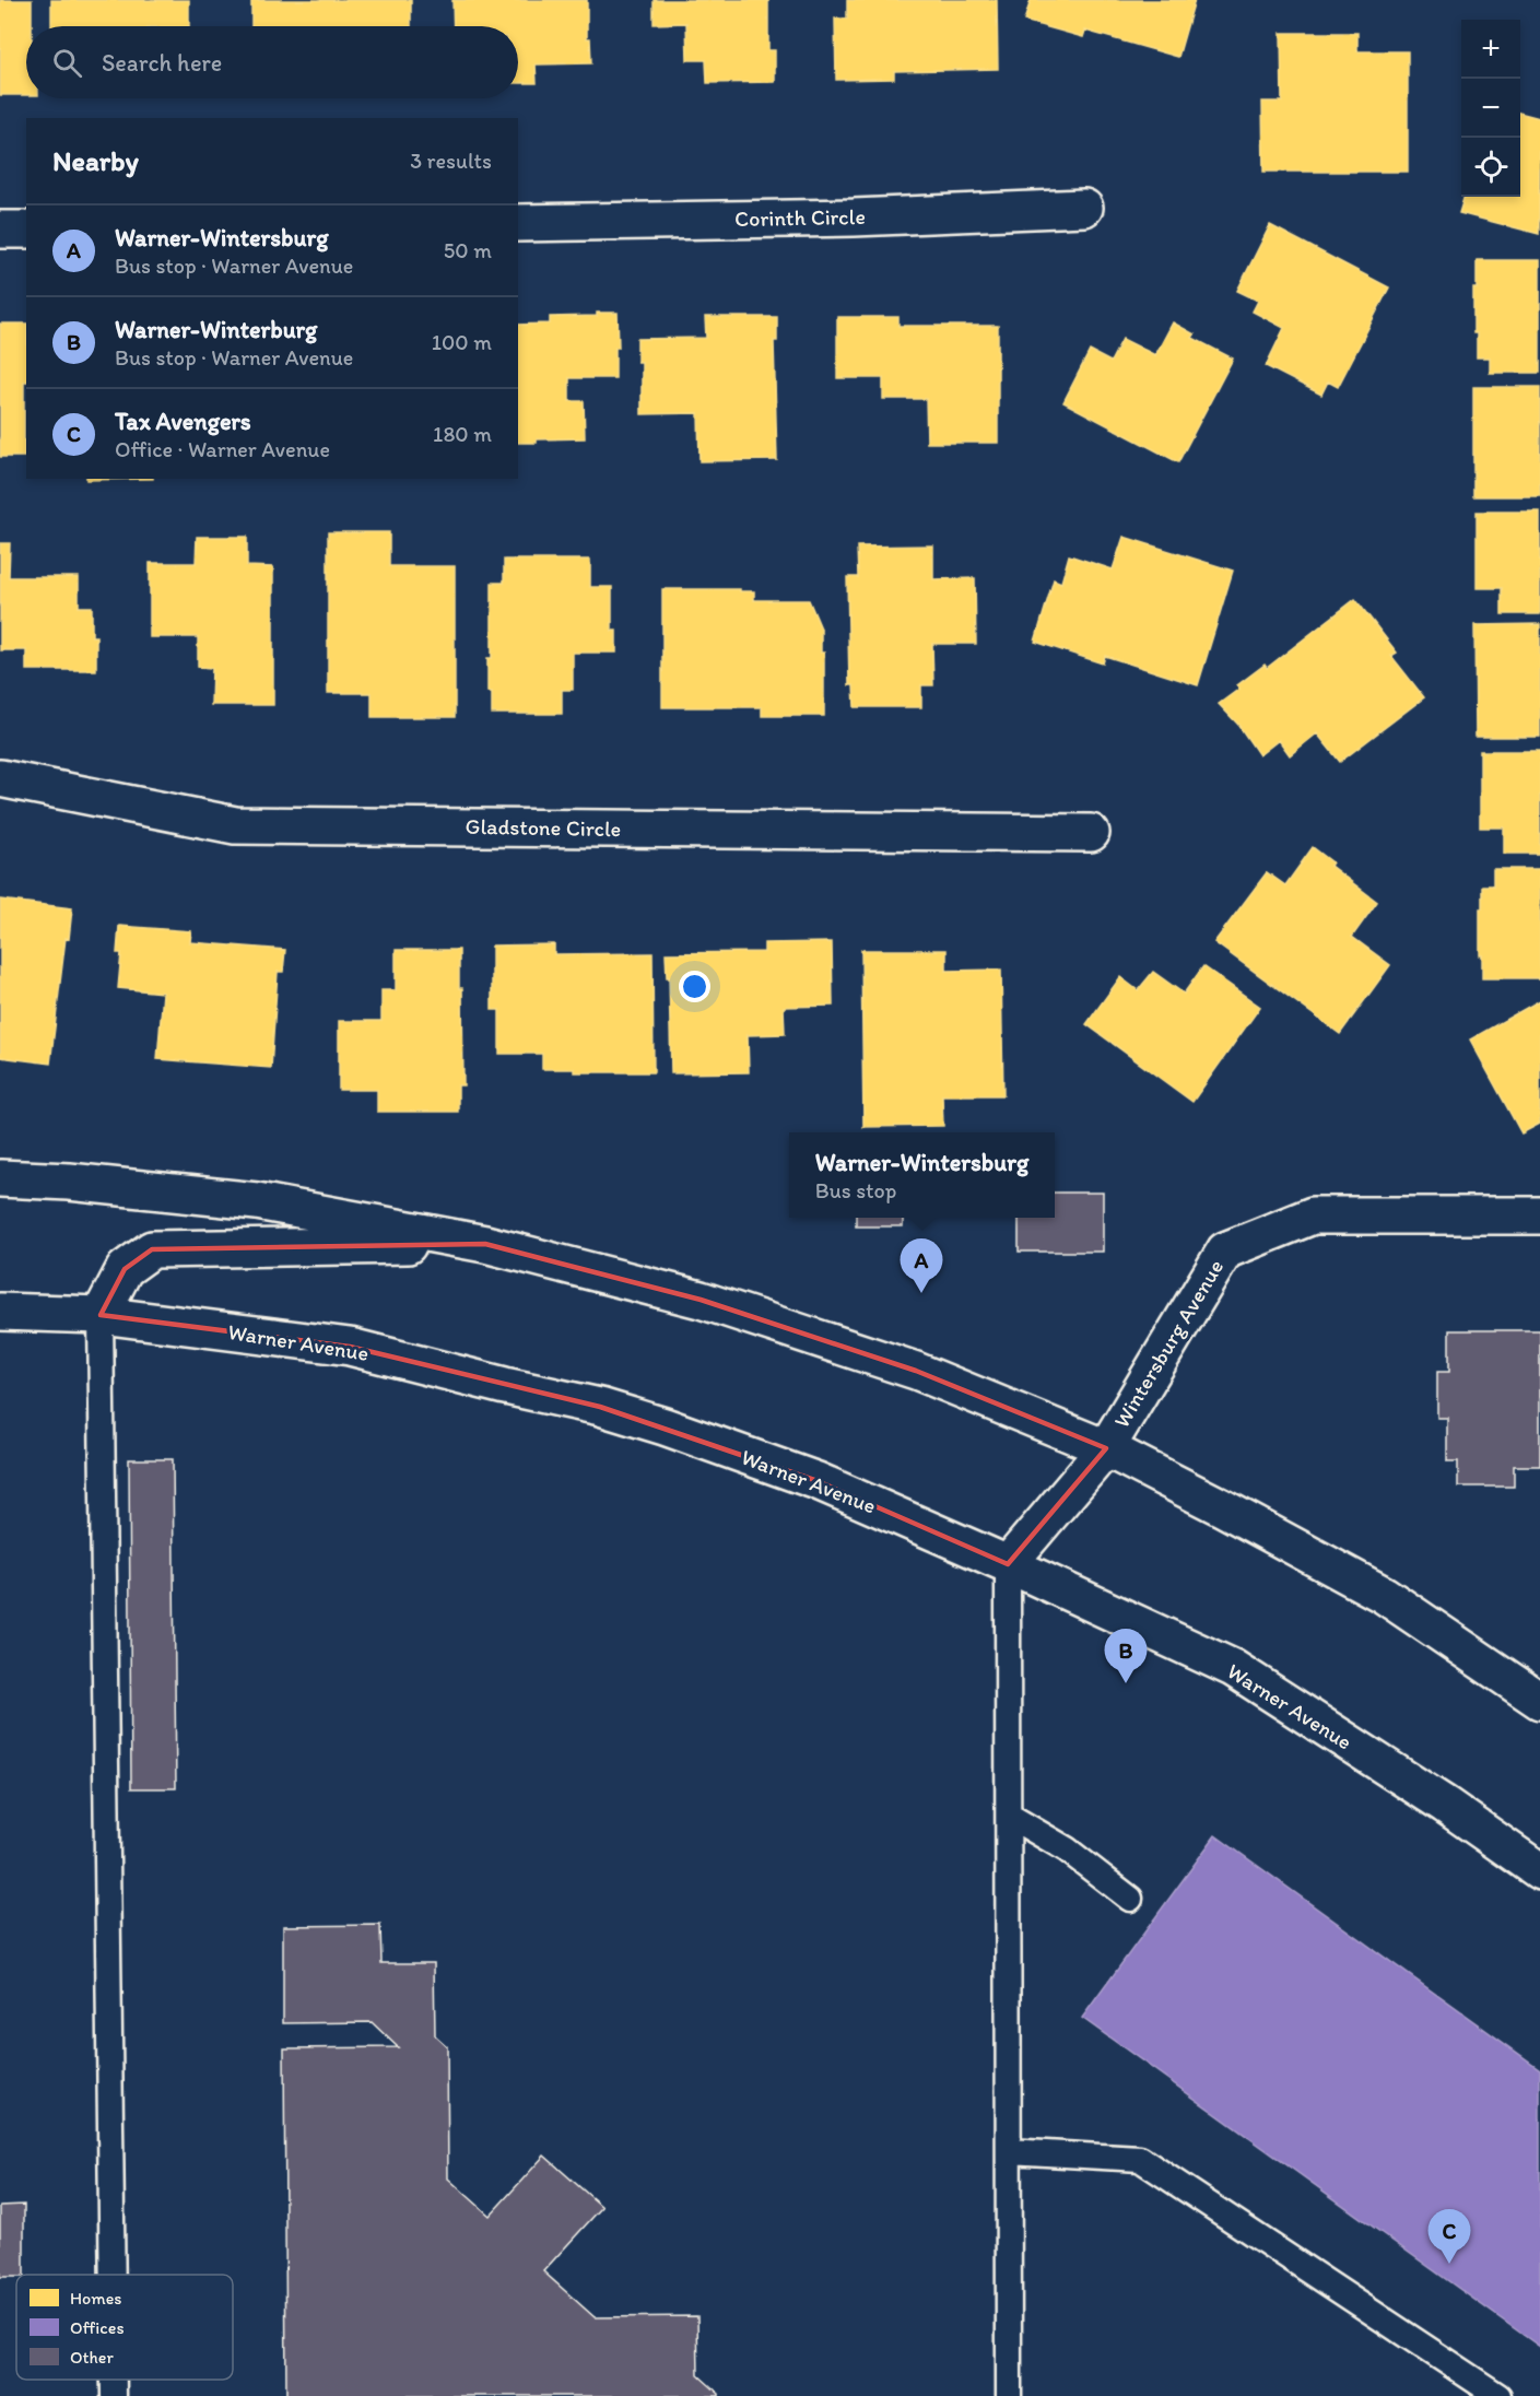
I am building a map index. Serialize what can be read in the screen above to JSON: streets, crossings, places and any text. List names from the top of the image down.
{
  "streets": {
    "main road": [
      "Corinth Circle",
      "Gladstone Circle",
      "Warner Avenue",
      "Wintersburg Avenue"
    ]
  },
  "crossings": [
    ["Warner Avenue", "Wintersburg Avenue"]
  ],
  "legend": ["Homes", "Offices", "Other"],
  "page": {
    "map_buttons": ["+", "−"],
    "search": "Search here",
    "heading": ["Nearby", "3 results"],
    "list": [
      {
        "mark": "A",
        "name": "Warner-Wintersburg",
        "note": "Bus stop · Warner Avenue",
        "value": "50 m"
      },
      {
        "mark": "B",
        "name": "Warner-Winterburg",
        "note": "Bus stop · Warner Avenue",
        "value": "100 m"
      },
      {
        "mark": "C",
        "name": "Tax Avengers",
        "note": "Office · Warner Avenue",
        "value": "180 m"
      }
    ],
    "popup": ["Warner-Wintersburg", "Bus stop"],
    "pins": ["A", "B", "C"]
  }
}
